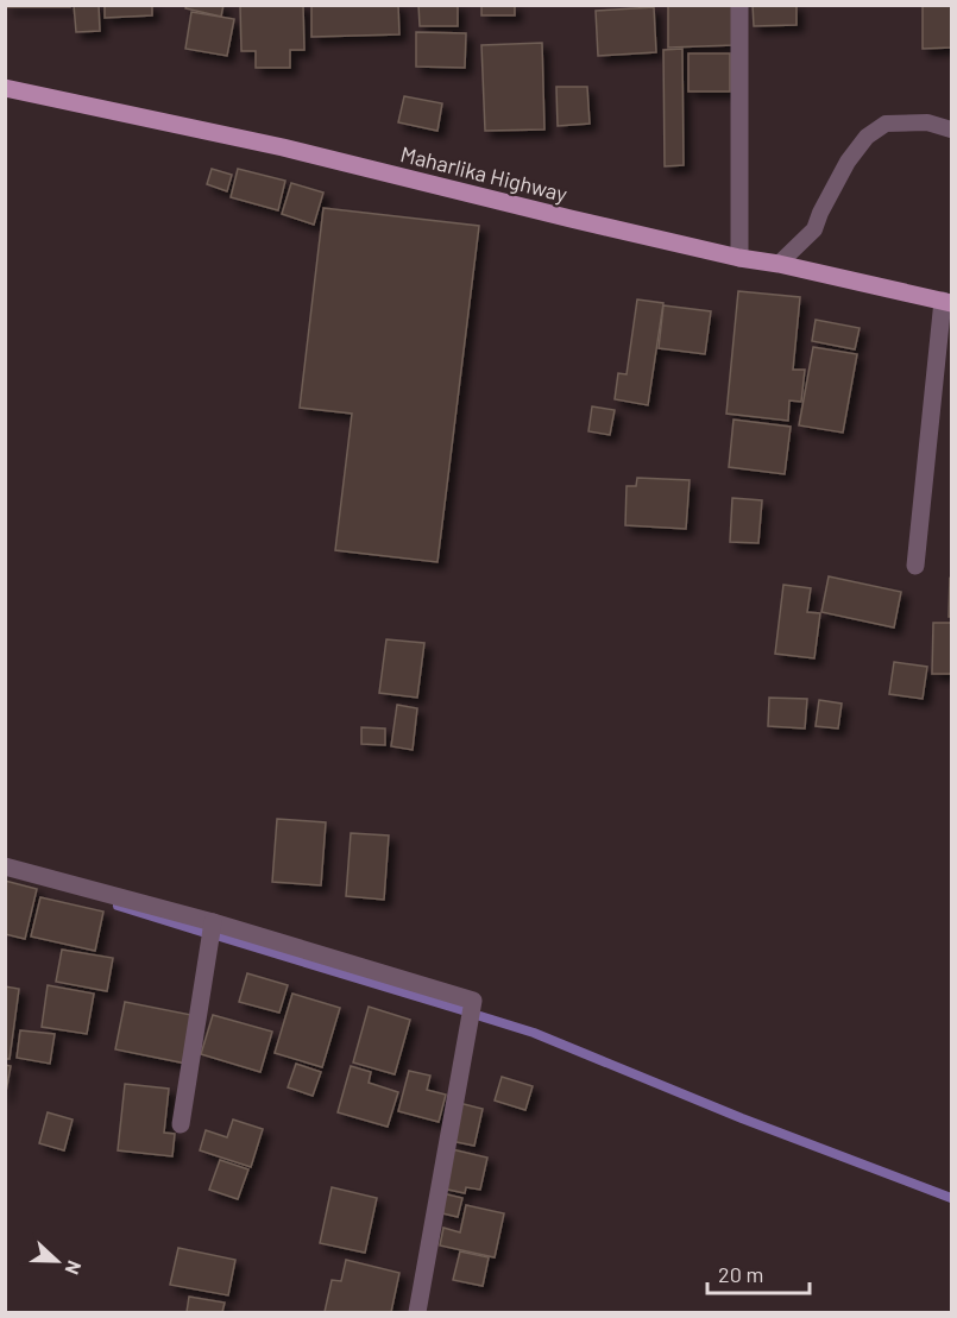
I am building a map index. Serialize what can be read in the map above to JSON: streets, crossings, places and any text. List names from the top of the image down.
{
  "streets": {
    "main road": ["Maharlika Highway"]
  },
  "scale_bar": "20 m",
  "north": "right"
}
